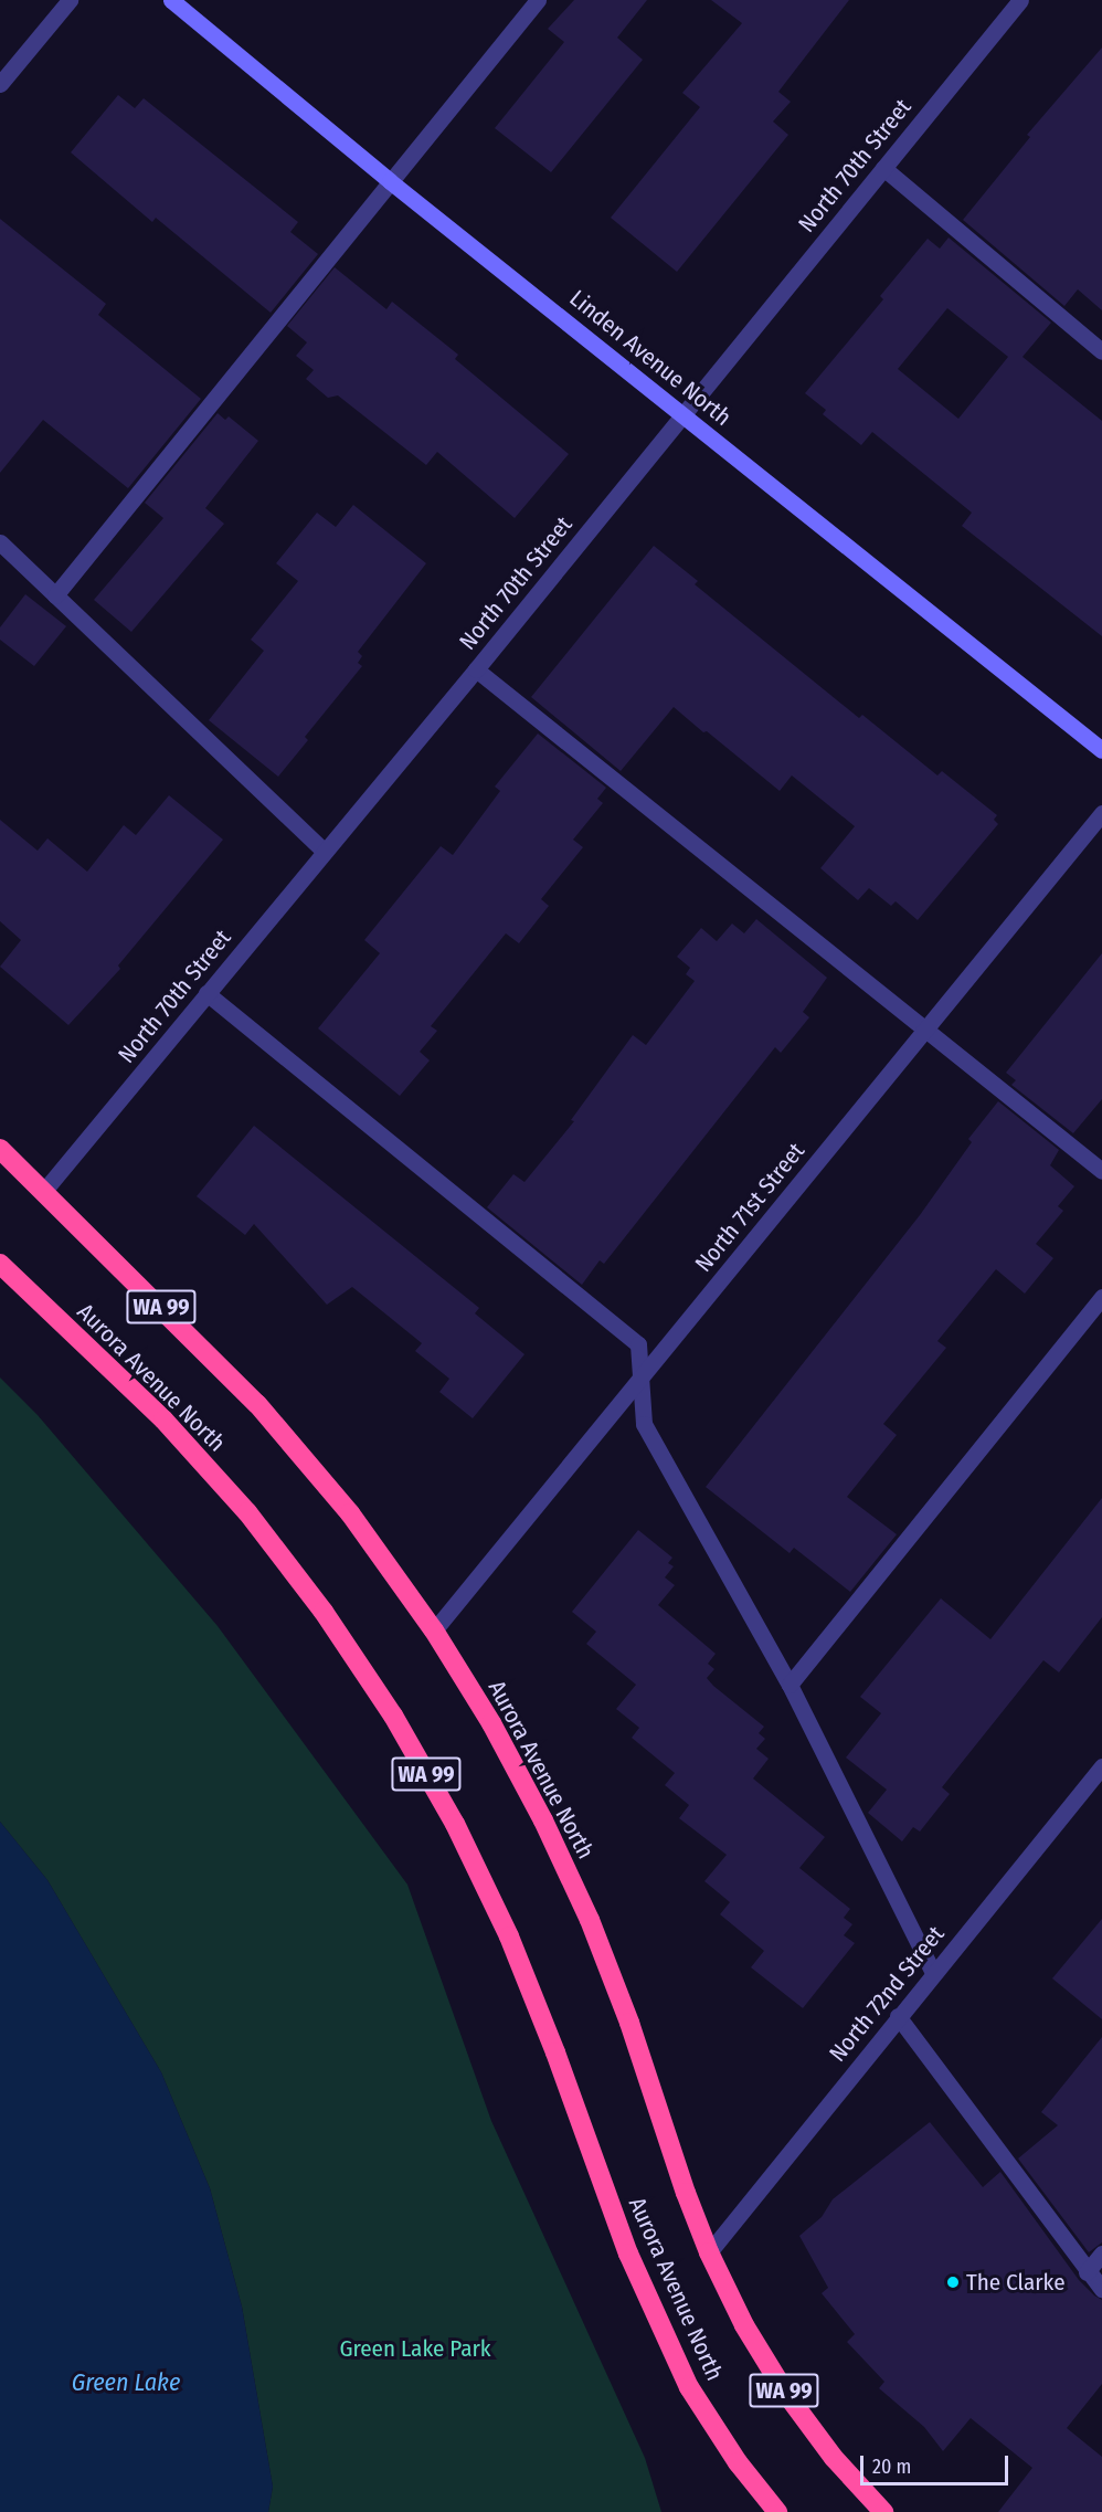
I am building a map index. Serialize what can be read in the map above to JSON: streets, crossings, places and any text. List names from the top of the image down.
{
  "streets": {
    "highway": ["WA 99", "Aurora Avenue North"],
    "main road": ["Linden Avenue North"],
    "street": ["North 70th Street", "North 71st Street", "North 72nd Street"]
  },
  "crossings": [
    ["North 70th Street", "Linden Avenue North"],
    ["North 70th Street", "Aurora Avenue North"],
    ["North 71st Street", "Aurora Avenue North"],
    ["Aurora Avenue North", "North 72nd Street"]
  ],
  "water": ["Green Lake"],
  "parks": ["Green Lake Park"],
  "places": ["The Clarke"],
  "scale_bar": "20 m"
}
